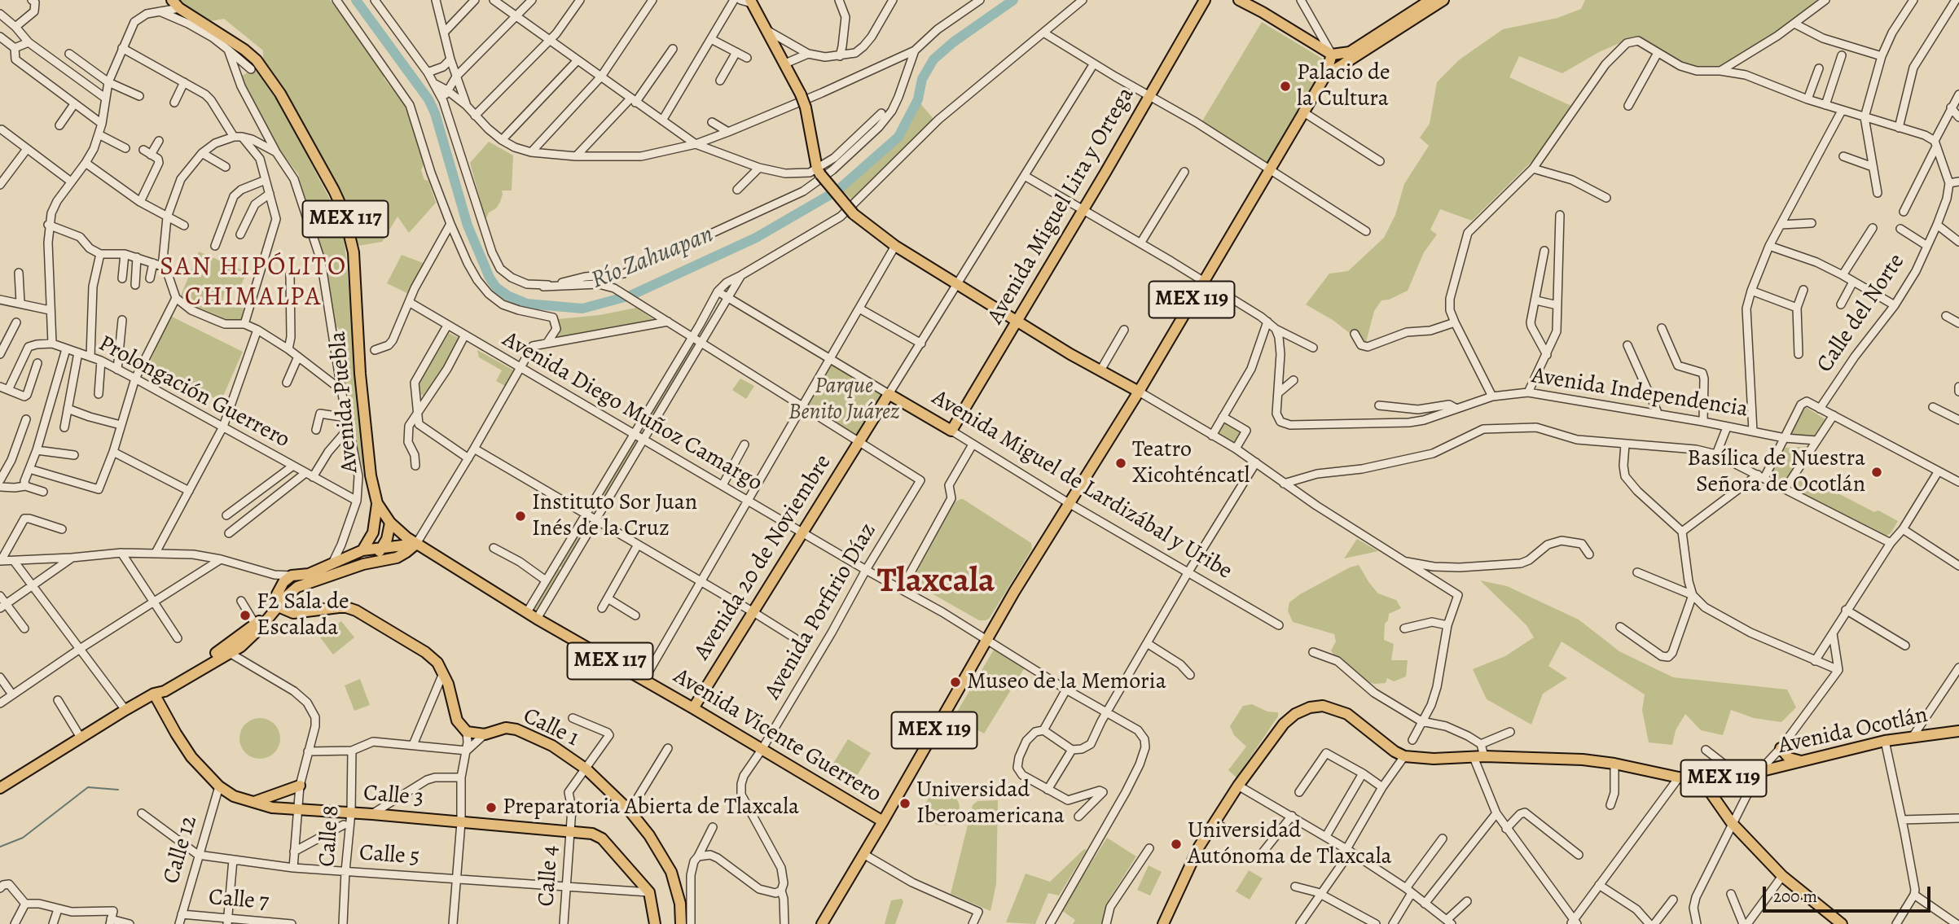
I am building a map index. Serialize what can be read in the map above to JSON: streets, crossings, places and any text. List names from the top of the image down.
{
  "streets": {
    "main road": [
      "Avenida Miguel Lira y Ortega",
      "MEX 117",
      "MEX 119",
      "Avenida Puebla",
      "Avenida Miguel de Lardizábal y Uribe",
      "Avenida 20 de Noviembre",
      "Calle 1",
      "Avenida Ocotlán",
      "Avenida Vicente Guerrero",
      "Calle 3"
    ],
    "street": [
      "Calle del Norte",
      "Prolongación Guerrero",
      "Avenida Independencia",
      "Avenida Diego Muñoz Camargo",
      "Avenida Porfirio Díaz",
      "Calle 8",
      "Calle 12",
      "Calle 5",
      "Calle 4",
      "Calle 7"
    ]
  },
  "crossings": [
    ["Avenida Miguel Lira y Ortega", "Avenida Miguel de Lardizábal y Uribe"],
    ["MEX 119", "Avenida Diego Muñoz Camargo"],
    ["MEX 119", "Avenida Miguel de Lardizábal y Uribe"],
    ["MEX 119", "Avenida Ocotlán"],
    ["MEX 119", "Avenida Vicente Guerrero"],
    ["Avenida Puebla", "Avenida Vicente Guerrero"],
    ["Avenida Diego Muñoz Camargo", "Avenida 20 de Noviembre"],
    ["Avenida Diego Muñoz Camargo", "Avenida Porfirio Díaz"],
    ["Avenida Miguel de Lardizábal y Uribe", "Avenida 20 de Noviembre"],
    ["Avenida 20 de Noviembre", "Avenida Porfirio Díaz"],
    ["Avenida 20 de Noviembre", "Avenida Vicente Guerrero"],
    ["Avenida Porfirio Díaz", "Avenida Vicente Guerrero"],
    ["Calle 1", "Calle 4"],
    ["Calle 3", "Calle 8"],
    ["Calle 3", "Calle 12"],
    ["Calle 3", "Calle 5"],
    ["Calle 3", "Calle 4"],
    ["Calle 8", "Calle 5"],
    ["Calle 12", "Calle 5"],
    ["Calle 12", "Calle 7"],
    ["Calle 5", "Calle 4"]
  ],
  "districts": ["SAN HIPÓLITO CHIMALPA", "Tlaxcala"],
  "water": ["Río Zahuapan"],
  "parks": ["Parque Benito Juárez"],
  "places": [
    "Palacio de la Cultura",
    "Teatro Xicohténcatl",
    "Basílica de Nuestra Señora de Ocotlán",
    "Instituto Sor Juan Inés de la Cruz",
    "F2 Sala de Escalada",
    "Museo de la Memoria",
    "Universidad Iberoamericana",
    "Preparatoria Abierta de Tlaxcala",
    "Universidad Autónoma de Tlaxcala"
  ],
  "scale_bar": "200 m"
}
